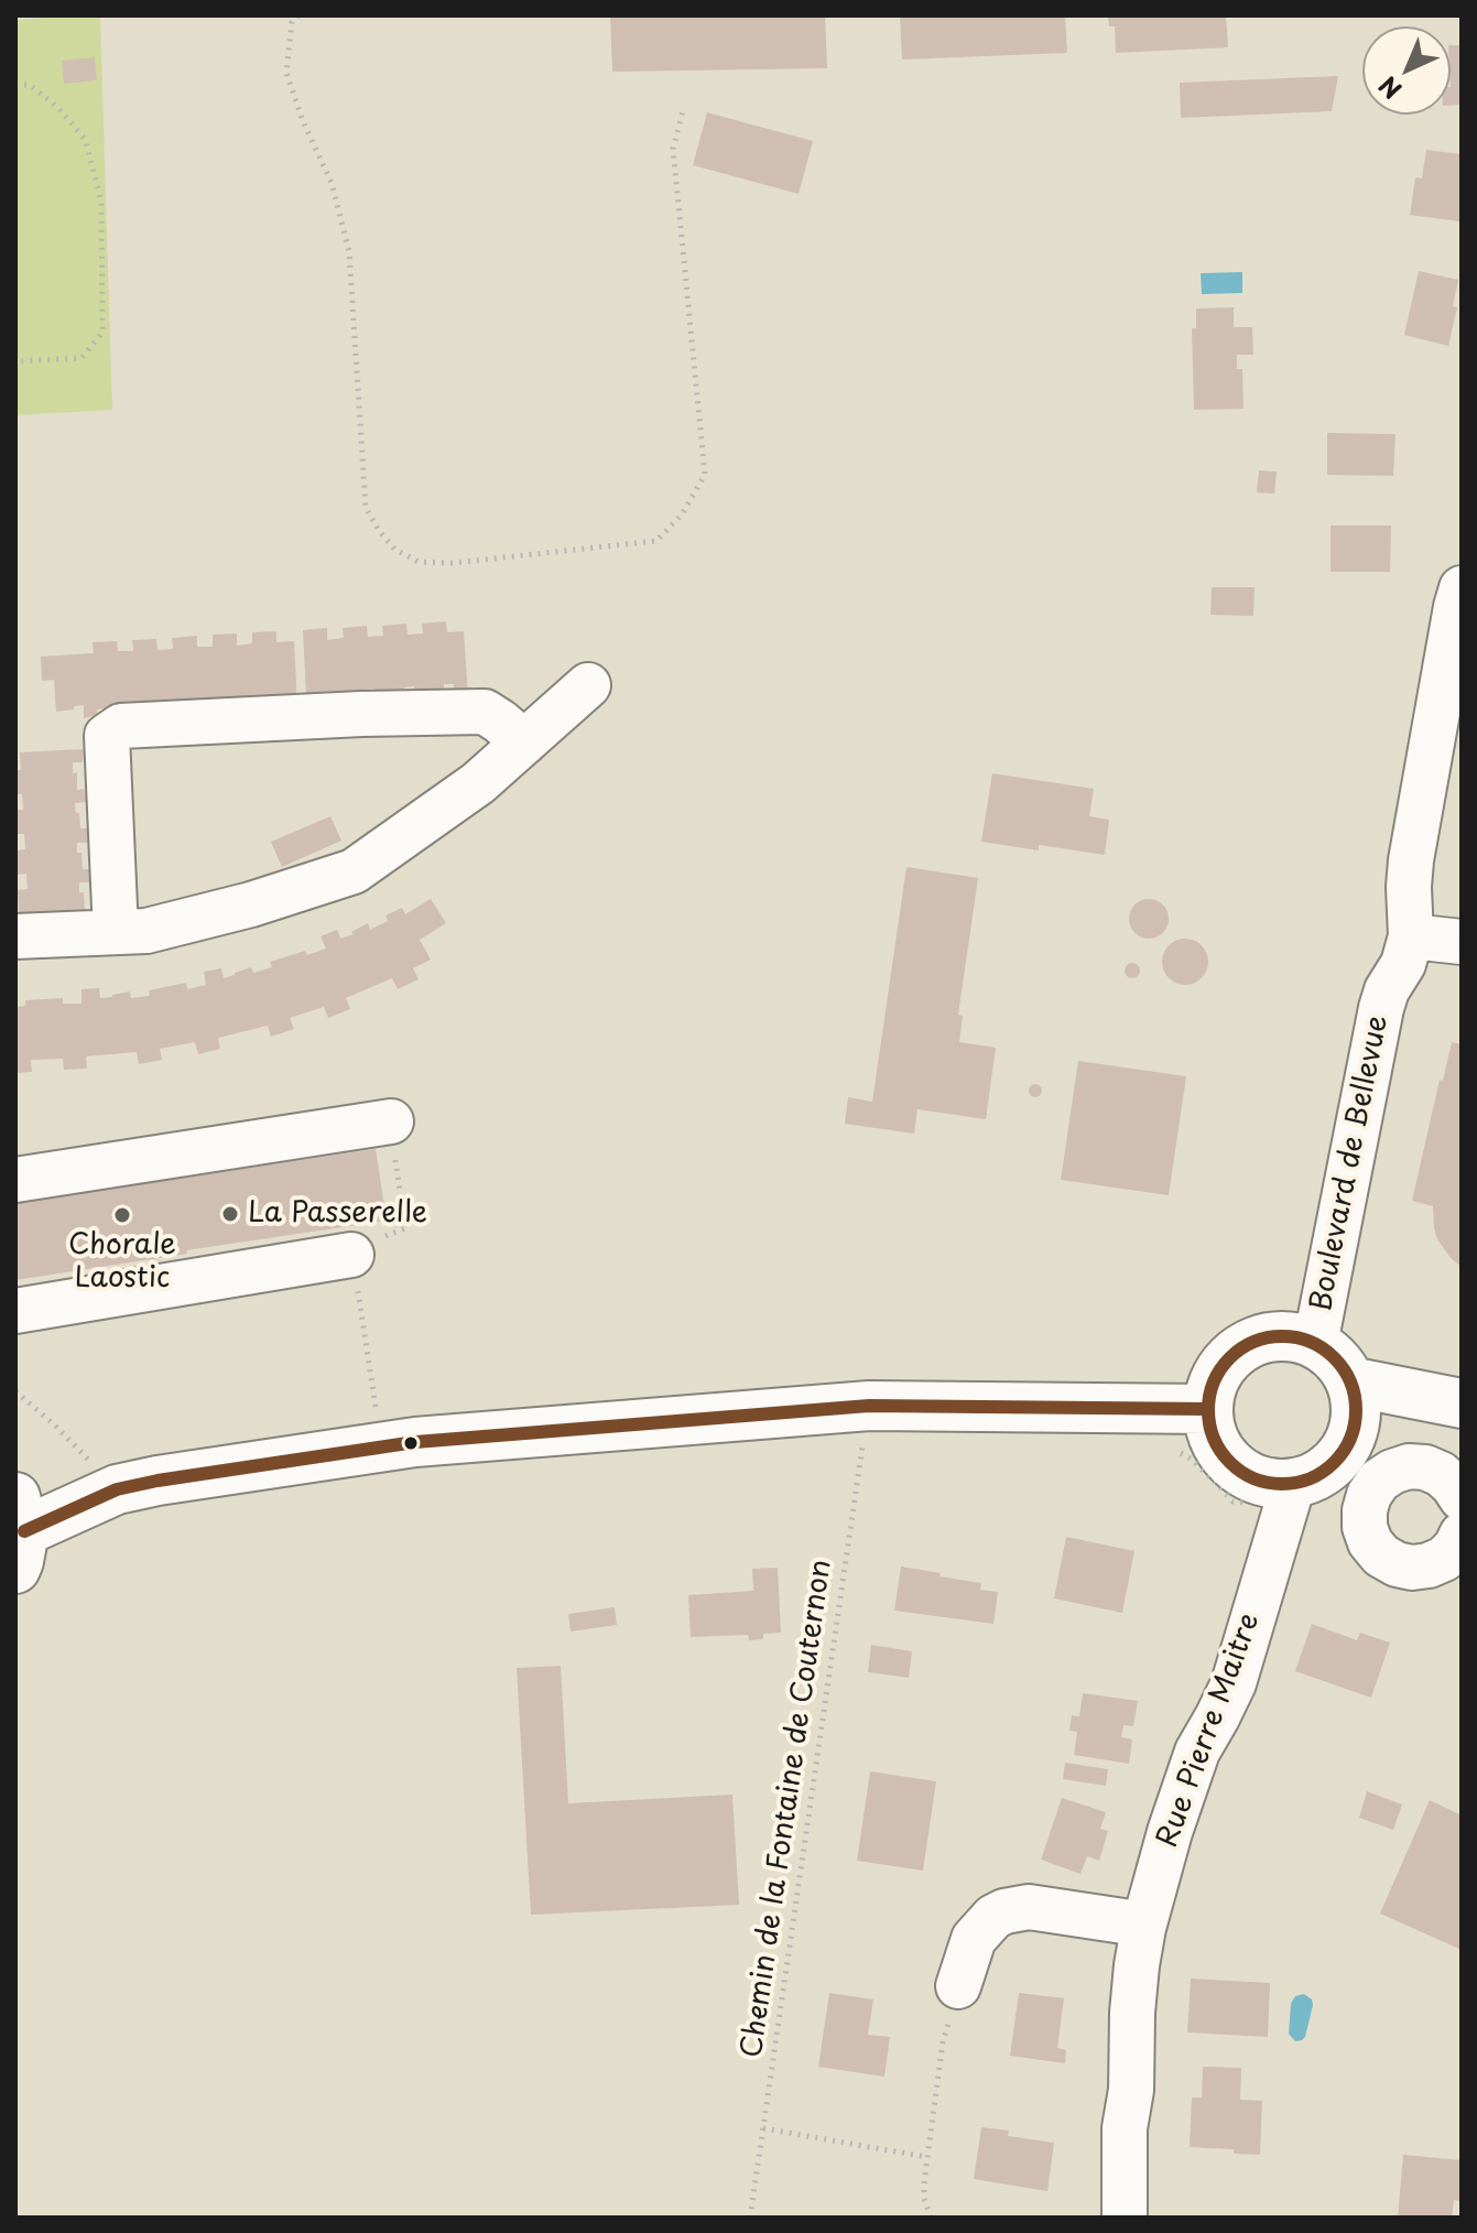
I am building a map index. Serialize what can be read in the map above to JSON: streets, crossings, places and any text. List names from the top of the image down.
{
  "streets": {
    "street": ["Boulevard de Bellevue", "Rue Pierre Maitre"],
    "path": ["Chemin de la Fontaine de Couternon"]
  },
  "crossings": [
    ["Boulevard de Bellevue", "Rue Pierre Maitre"]
  ],
  "places": ["La Passerelle", "Chorale Laostic"],
  "north": "bottom left"
}
